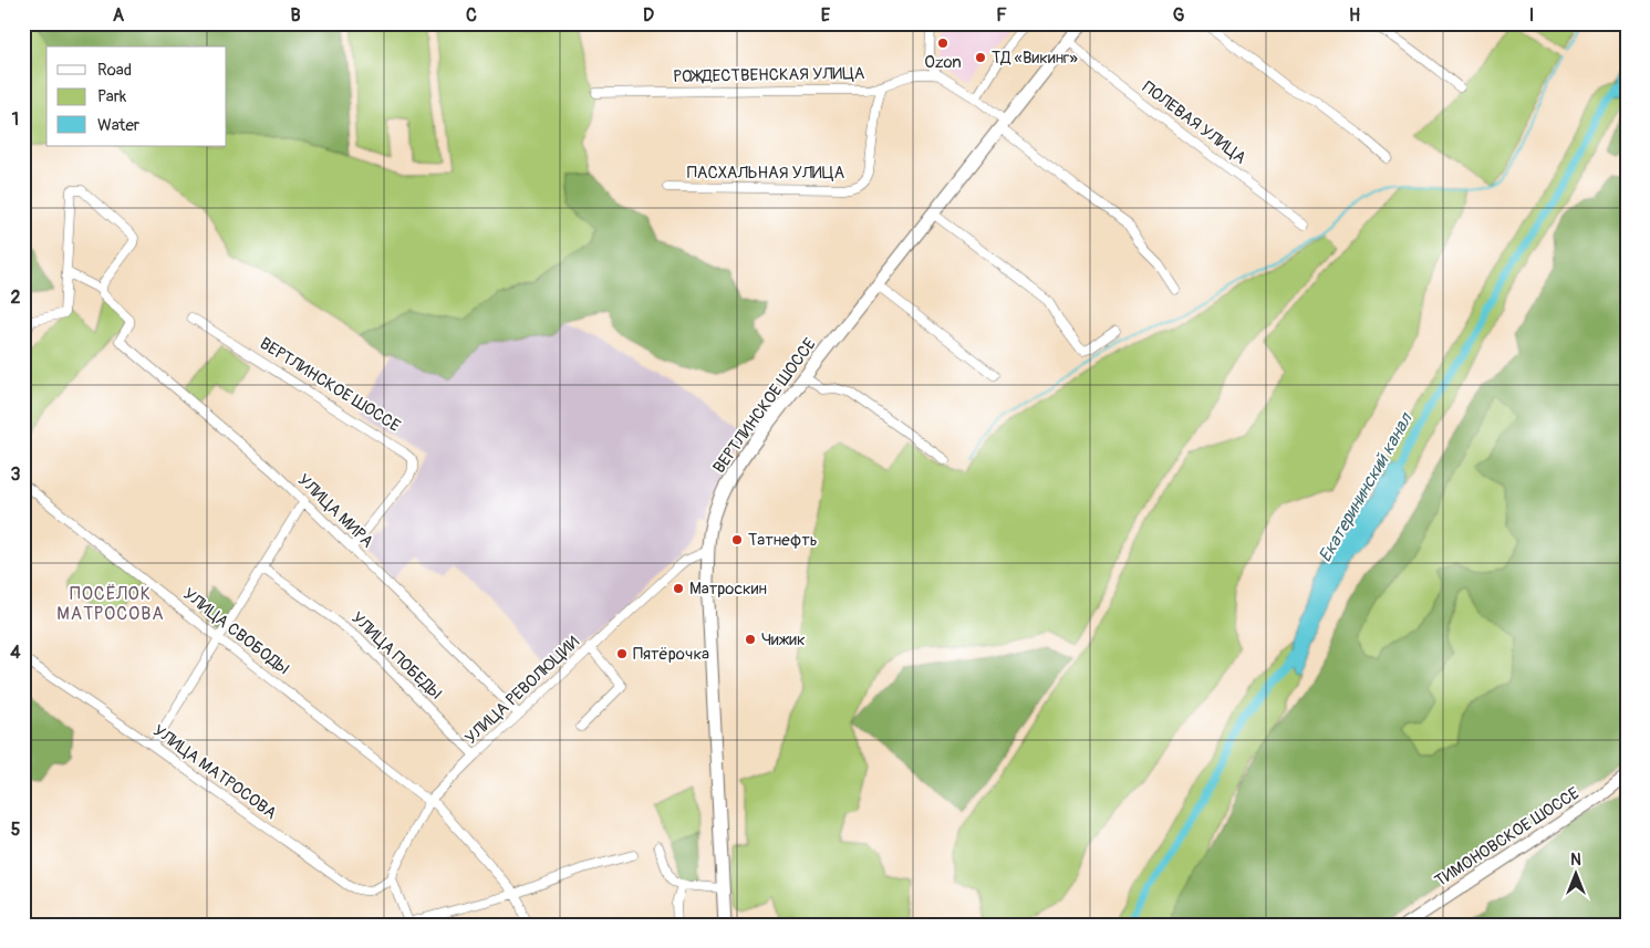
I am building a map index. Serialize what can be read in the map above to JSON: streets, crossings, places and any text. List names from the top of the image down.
{
  "streets": {
    "main road": ["ВЕРТЛИНСКОЕ ШОССЕ"],
    "street": [
      "РОЖДЕСТВЕНСКАЯ УЛИЦА",
      "ПОЛЕВАЯ УЛИЦА",
      "ПАСХАЛЬНАЯ УЛИЦА",
      "УЛИЦА МИРА",
      "УЛИЦА СВОБОДЫ",
      "УЛИЦА ПОБЕДЫ",
      "УЛИЦА РЕВОЛЮЦИИ",
      "УЛИЦА МАТРОСОВА",
      "ТИМОНОВСКОЕ ШОССЕ"
    ]
  },
  "crossings": [
    ["РОЖДЕСТВЕНСКАЯ УЛИЦА", "ПАСХАЛЬНАЯ УЛИЦА"],
    ["ПОЛЕВАЯ УЛИЦА", "ВЕРТЛИНСКОЕ ШОССЕ"],
    ["ВЕРТЛИНСКОЕ ШОССЕ", "УЛИЦА МИРА"],
    ["ВЕРТЛИНСКОЕ ШОССЕ", "УЛИЦА РЕВОЛЮЦИИ"],
    ["УЛИЦА МИРА", "УЛИЦА РЕВОЛЮЦИИ"],
    ["УЛИЦА СВОБОДЫ", "УЛИЦА РЕВОЛЮЦИИ"],
    ["УЛИЦА ПОБЕДЫ", "УЛИЦА РЕВОЛЮЦИИ"],
    ["УЛИЦА РЕВОЛЮЦИИ", "УЛИЦА МАТРОСОВА"]
  ],
  "districts": ["ПОСЁЛОК МАТРОСОВА"],
  "water": ["Екатерининский канал"],
  "places": [
    "Ozon",
    "ТД «Викинг»",
    "Татнефть",
    "Матроскин",
    "Чижик",
    "Пятёрочка"
  ],
  "legend": ["Road", "Park", "Water"],
  "north": "top",
  "grid": {
    "columns": [
      "A",
      "B",
      "C",
      "D",
      "E",
      "F",
      "G",
      "H",
      "I"
    ],
    "rows": [
      "1",
      "2",
      "3",
      "4",
      "5"
    ]
  }
}
